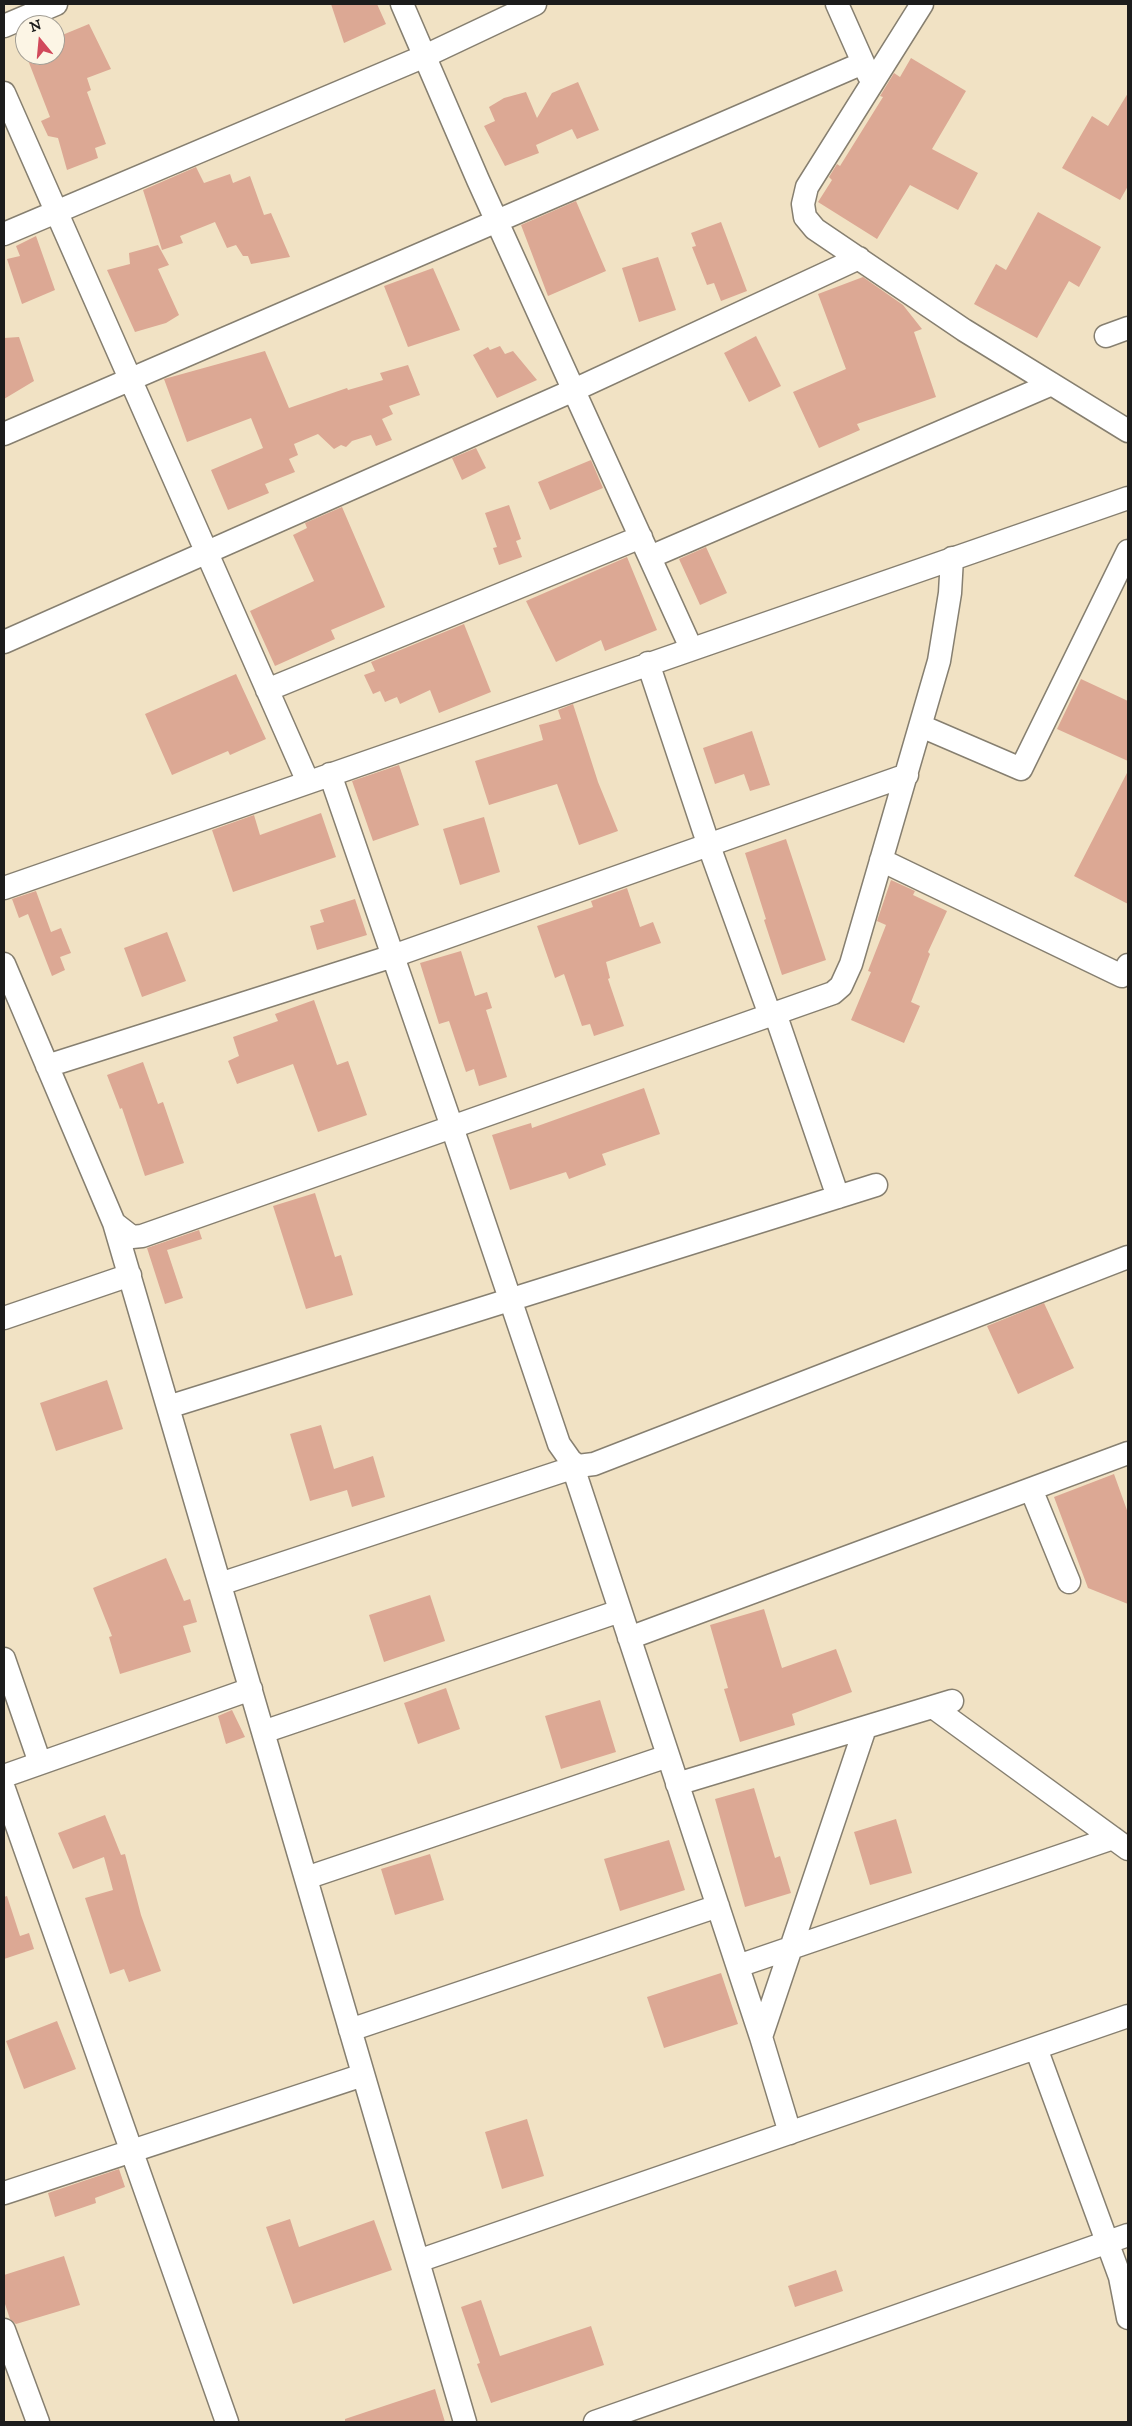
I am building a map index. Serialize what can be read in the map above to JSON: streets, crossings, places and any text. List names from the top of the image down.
{
  "north": "top"
}
